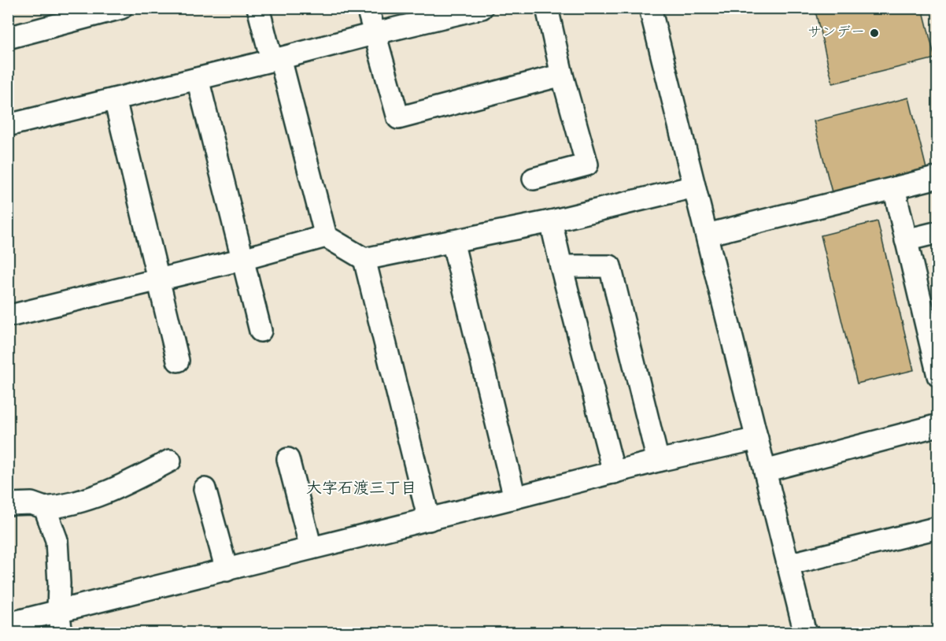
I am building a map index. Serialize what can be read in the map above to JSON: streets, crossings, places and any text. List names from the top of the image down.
{
  "districts": ["大字石渡三丁目"],
  "places": ["サンデー"]
}
